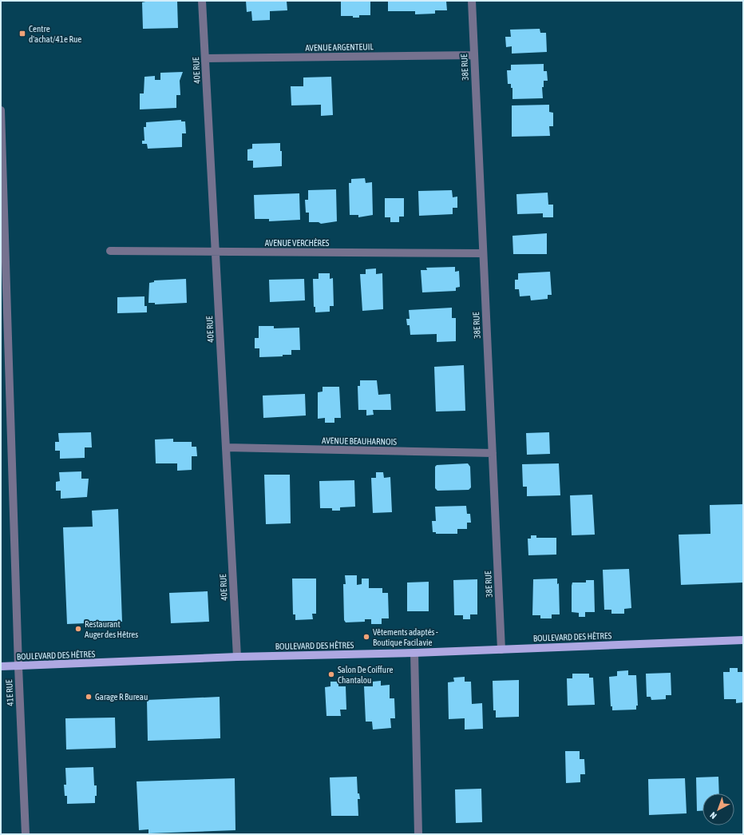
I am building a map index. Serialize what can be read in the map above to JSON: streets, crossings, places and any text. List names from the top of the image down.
{
  "streets": {
    "main road": ["BOULEVARD DES HÊTRES"],
    "street": [
      "AVENUE ARGENTEUIL",
      "38E RUE",
      "40E RUE",
      "AVENUE VERCHÈRES",
      "AVENUE BEAUHARNOIS",
      "41E RUE"
    ]
  },
  "crossings": [
    ["AVENUE ARGENTEUIL", "38E RUE"],
    ["AVENUE ARGENTEUIL", "40E RUE"],
    ["38E RUE", "AVENUE VERCHÈRES"],
    ["38E RUE", "AVENUE BEAUHARNOIS"],
    ["38E RUE", "BOULEVARD DES HÊTRES"],
    ["40E RUE", "AVENUE VERCHÈRES"],
    ["40E RUE", "AVENUE BEAUHARNOIS"],
    ["40E RUE", "BOULEVARD DES HÊTRES"],
    ["BOULEVARD DES HÊTRES", "41E RUE"]
  ],
  "places": {
    "transit": ["Centre d'achat/41e Rue"],
    "other": [
      "Restaurant Auger des Hêtres",
      "Vêtements adaptés - Boutique Facilavie",
      "Salon De Coiffure Chantalou",
      "Garage R Bureau"
    ]
  },
  "north": "bottom left"
}
